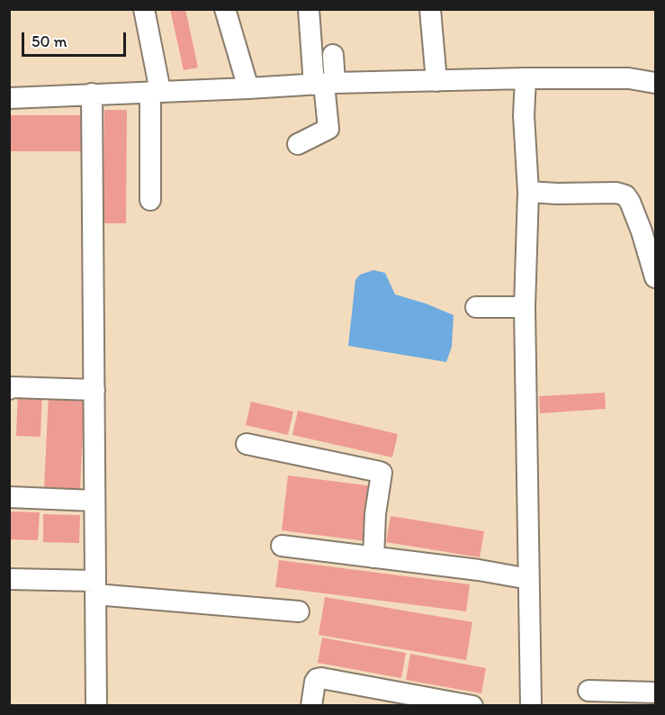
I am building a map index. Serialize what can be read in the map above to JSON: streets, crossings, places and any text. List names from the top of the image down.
{
  "scale_bar": "50 m"
}
